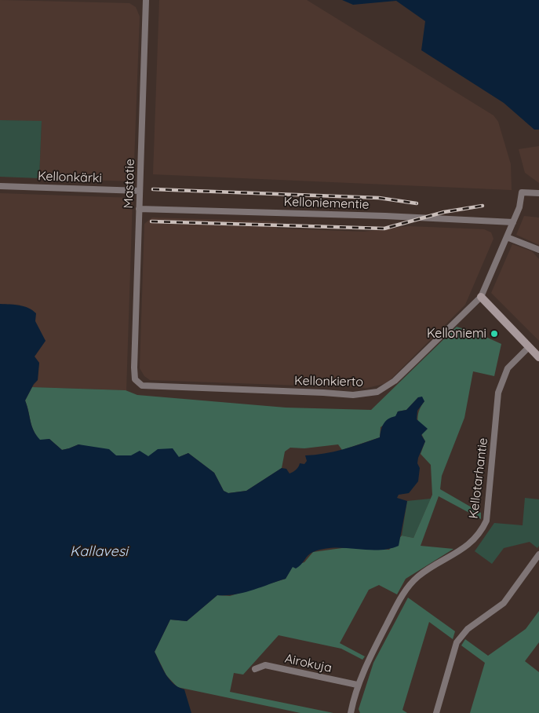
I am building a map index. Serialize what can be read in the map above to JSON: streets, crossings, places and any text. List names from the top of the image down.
{
  "streets": {
    "street": [
      "Kellonkärki",
      "Mastotie",
      "Kelloniementie",
      "Kellonkierto",
      "Kellotarhantie",
      "Airokuja"
    ]
  },
  "crossings": [
    ["Kellonkärki", "Mastotie"],
    ["Mastotie", "Kelloniementie"],
    ["Mastotie", "Kellonkierto"],
    ["Kelloniementie", "Kellonkierto"],
    ["Kellotarhantie", "Airokuja"]
  ],
  "water": ["Kallavesi"],
  "places": ["Kelloniemi"]
}
